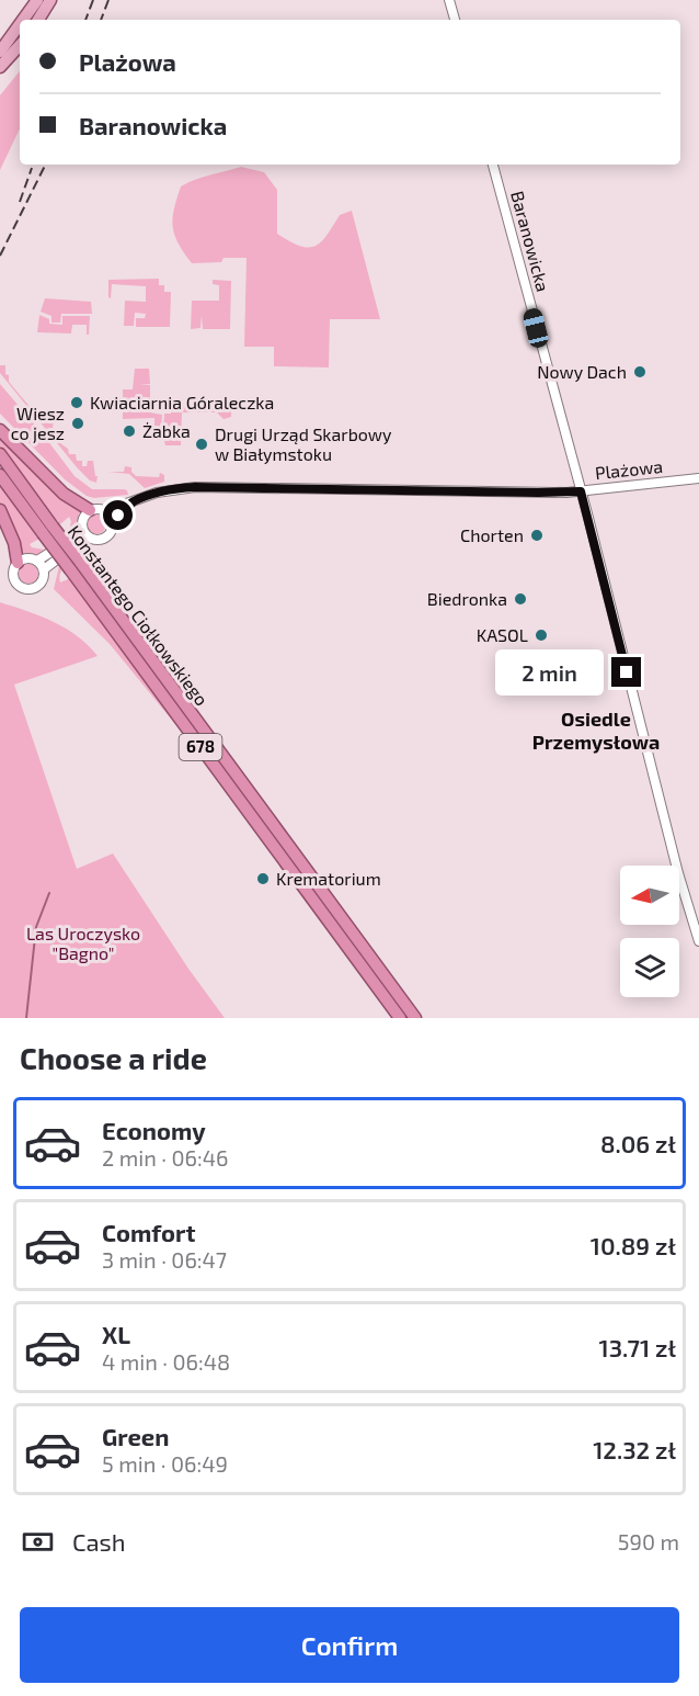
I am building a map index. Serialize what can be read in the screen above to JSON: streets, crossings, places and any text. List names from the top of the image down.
{
  "streets": {
    "highway": ["Konstantego Ciołkowskiego", "678"],
    "street": ["Baranowicka", "Plażowa"]
  },
  "crossings": [
    ["Baranowicka", "Plażowa"]
  ],
  "districts": ["Osiedle Przemysłowa"],
  "parks": ["Las Uroczysko \"Bagno\""],
  "places": [
    "Nowy Dach",
    "Kwiaciarnia Góraleczka",
    "Wiesz co jesz",
    "Żabka",
    "Drugi Urząd Skarbowy w Białymstoku",
    "Chorten",
    "Biedronka",
    "KASOL",
    "Krematorium"
  ],
  "north": "left",
  "page": {
    "banner": ["Plażowa", "Baranowicka"],
    "bubble": "2 min",
    "heading": "Choose a ride",
    "list": [
      {
        "name": "Economy",
        "note": "2 min · 06:46",
        "value": "8.06 zł"
      },
      {
        "name": "Comfort",
        "note": "3 min · 06:47",
        "value": "10.89 zł"
      },
      {
        "name": "XL",
        "note": "4 min · 06:48",
        "value": "13.71 zł"
      },
      {
        "name": "Green",
        "note": "5 min · 06:49",
        "value": "12.32 zł"
      }
    ],
    "pay": ["Cash", "590 m"],
    "buttons": "Confirm"
  }
}
